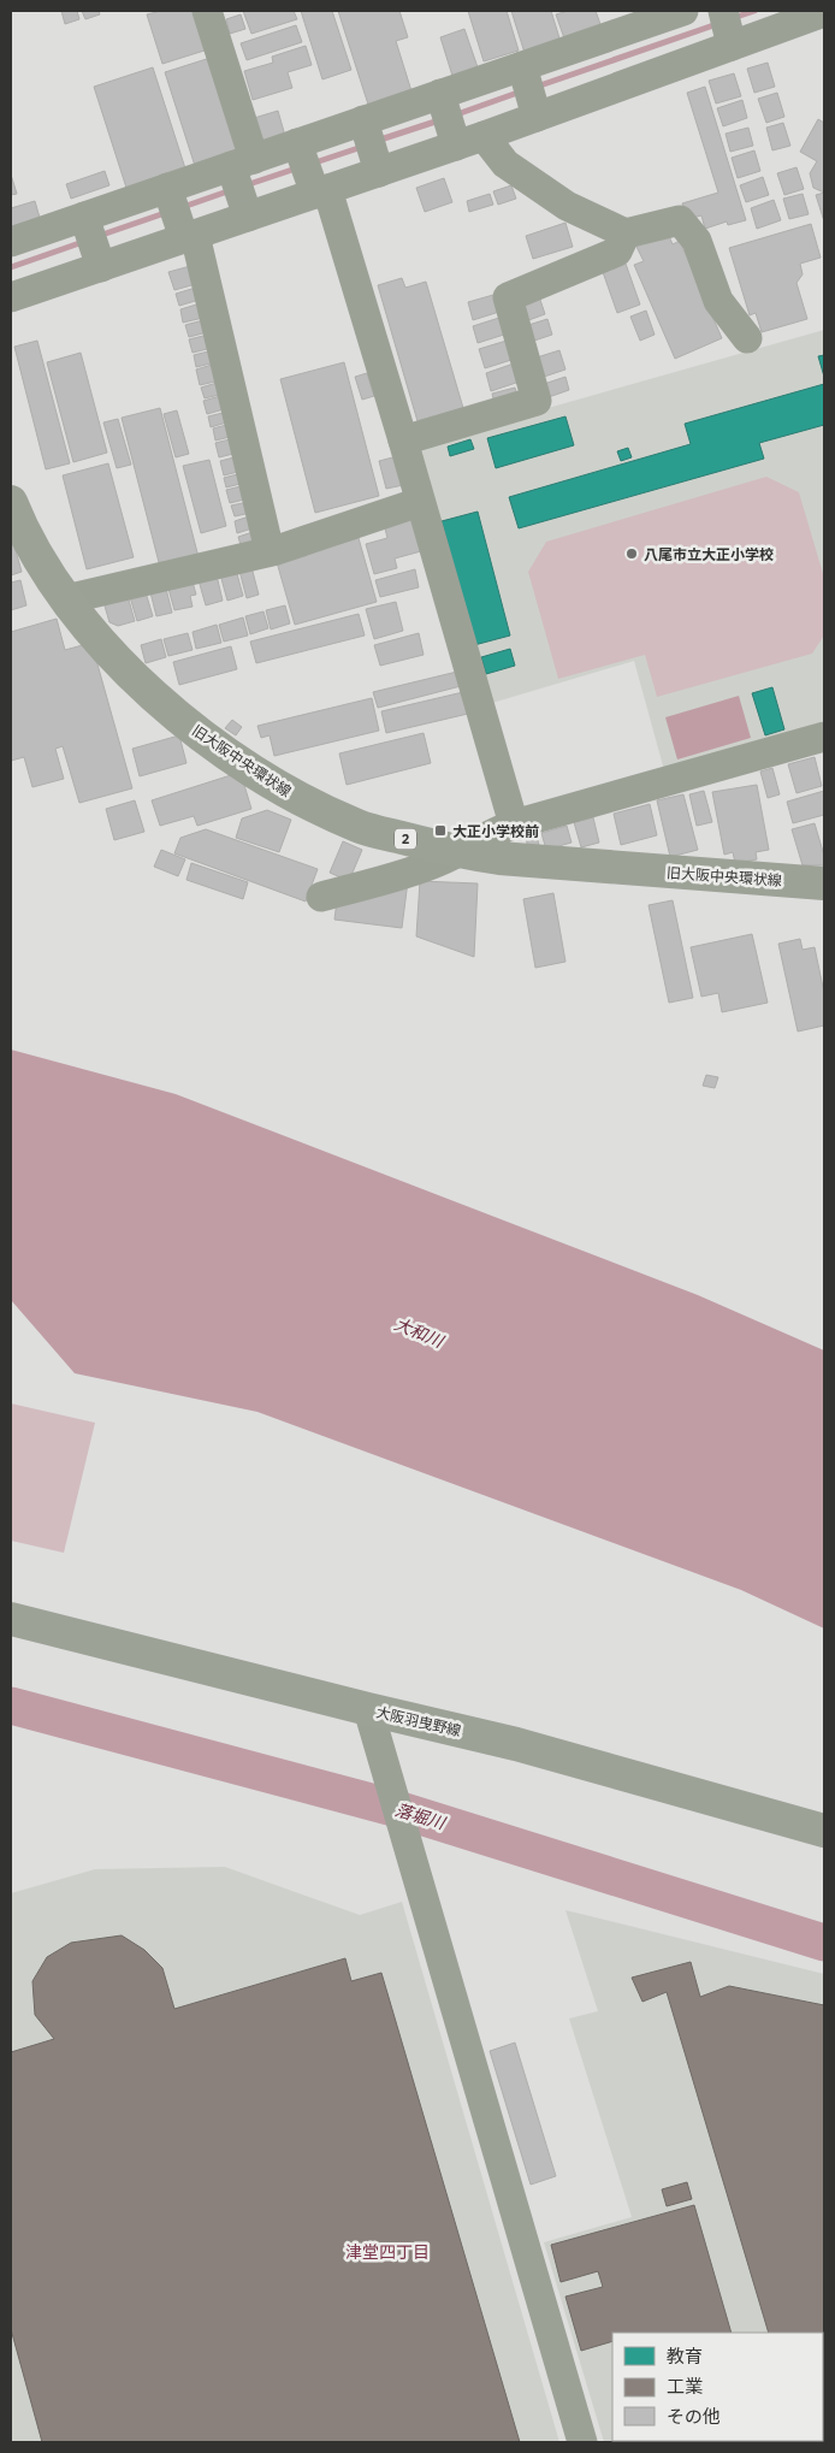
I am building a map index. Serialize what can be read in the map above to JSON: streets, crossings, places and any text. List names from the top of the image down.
{
  "streets": {
    "main road": ["旧大阪中央環状線", "2", "大阪羽曳野線"]
  },
  "districts": ["津堂四丁目"],
  "water": ["大和川", "落堀川"],
  "places": {
    "other": ["八尾市立大正小学校"],
    "transit": ["大正小学校前"]
  },
  "legend": ["教育", "工業", "その他"]
}
